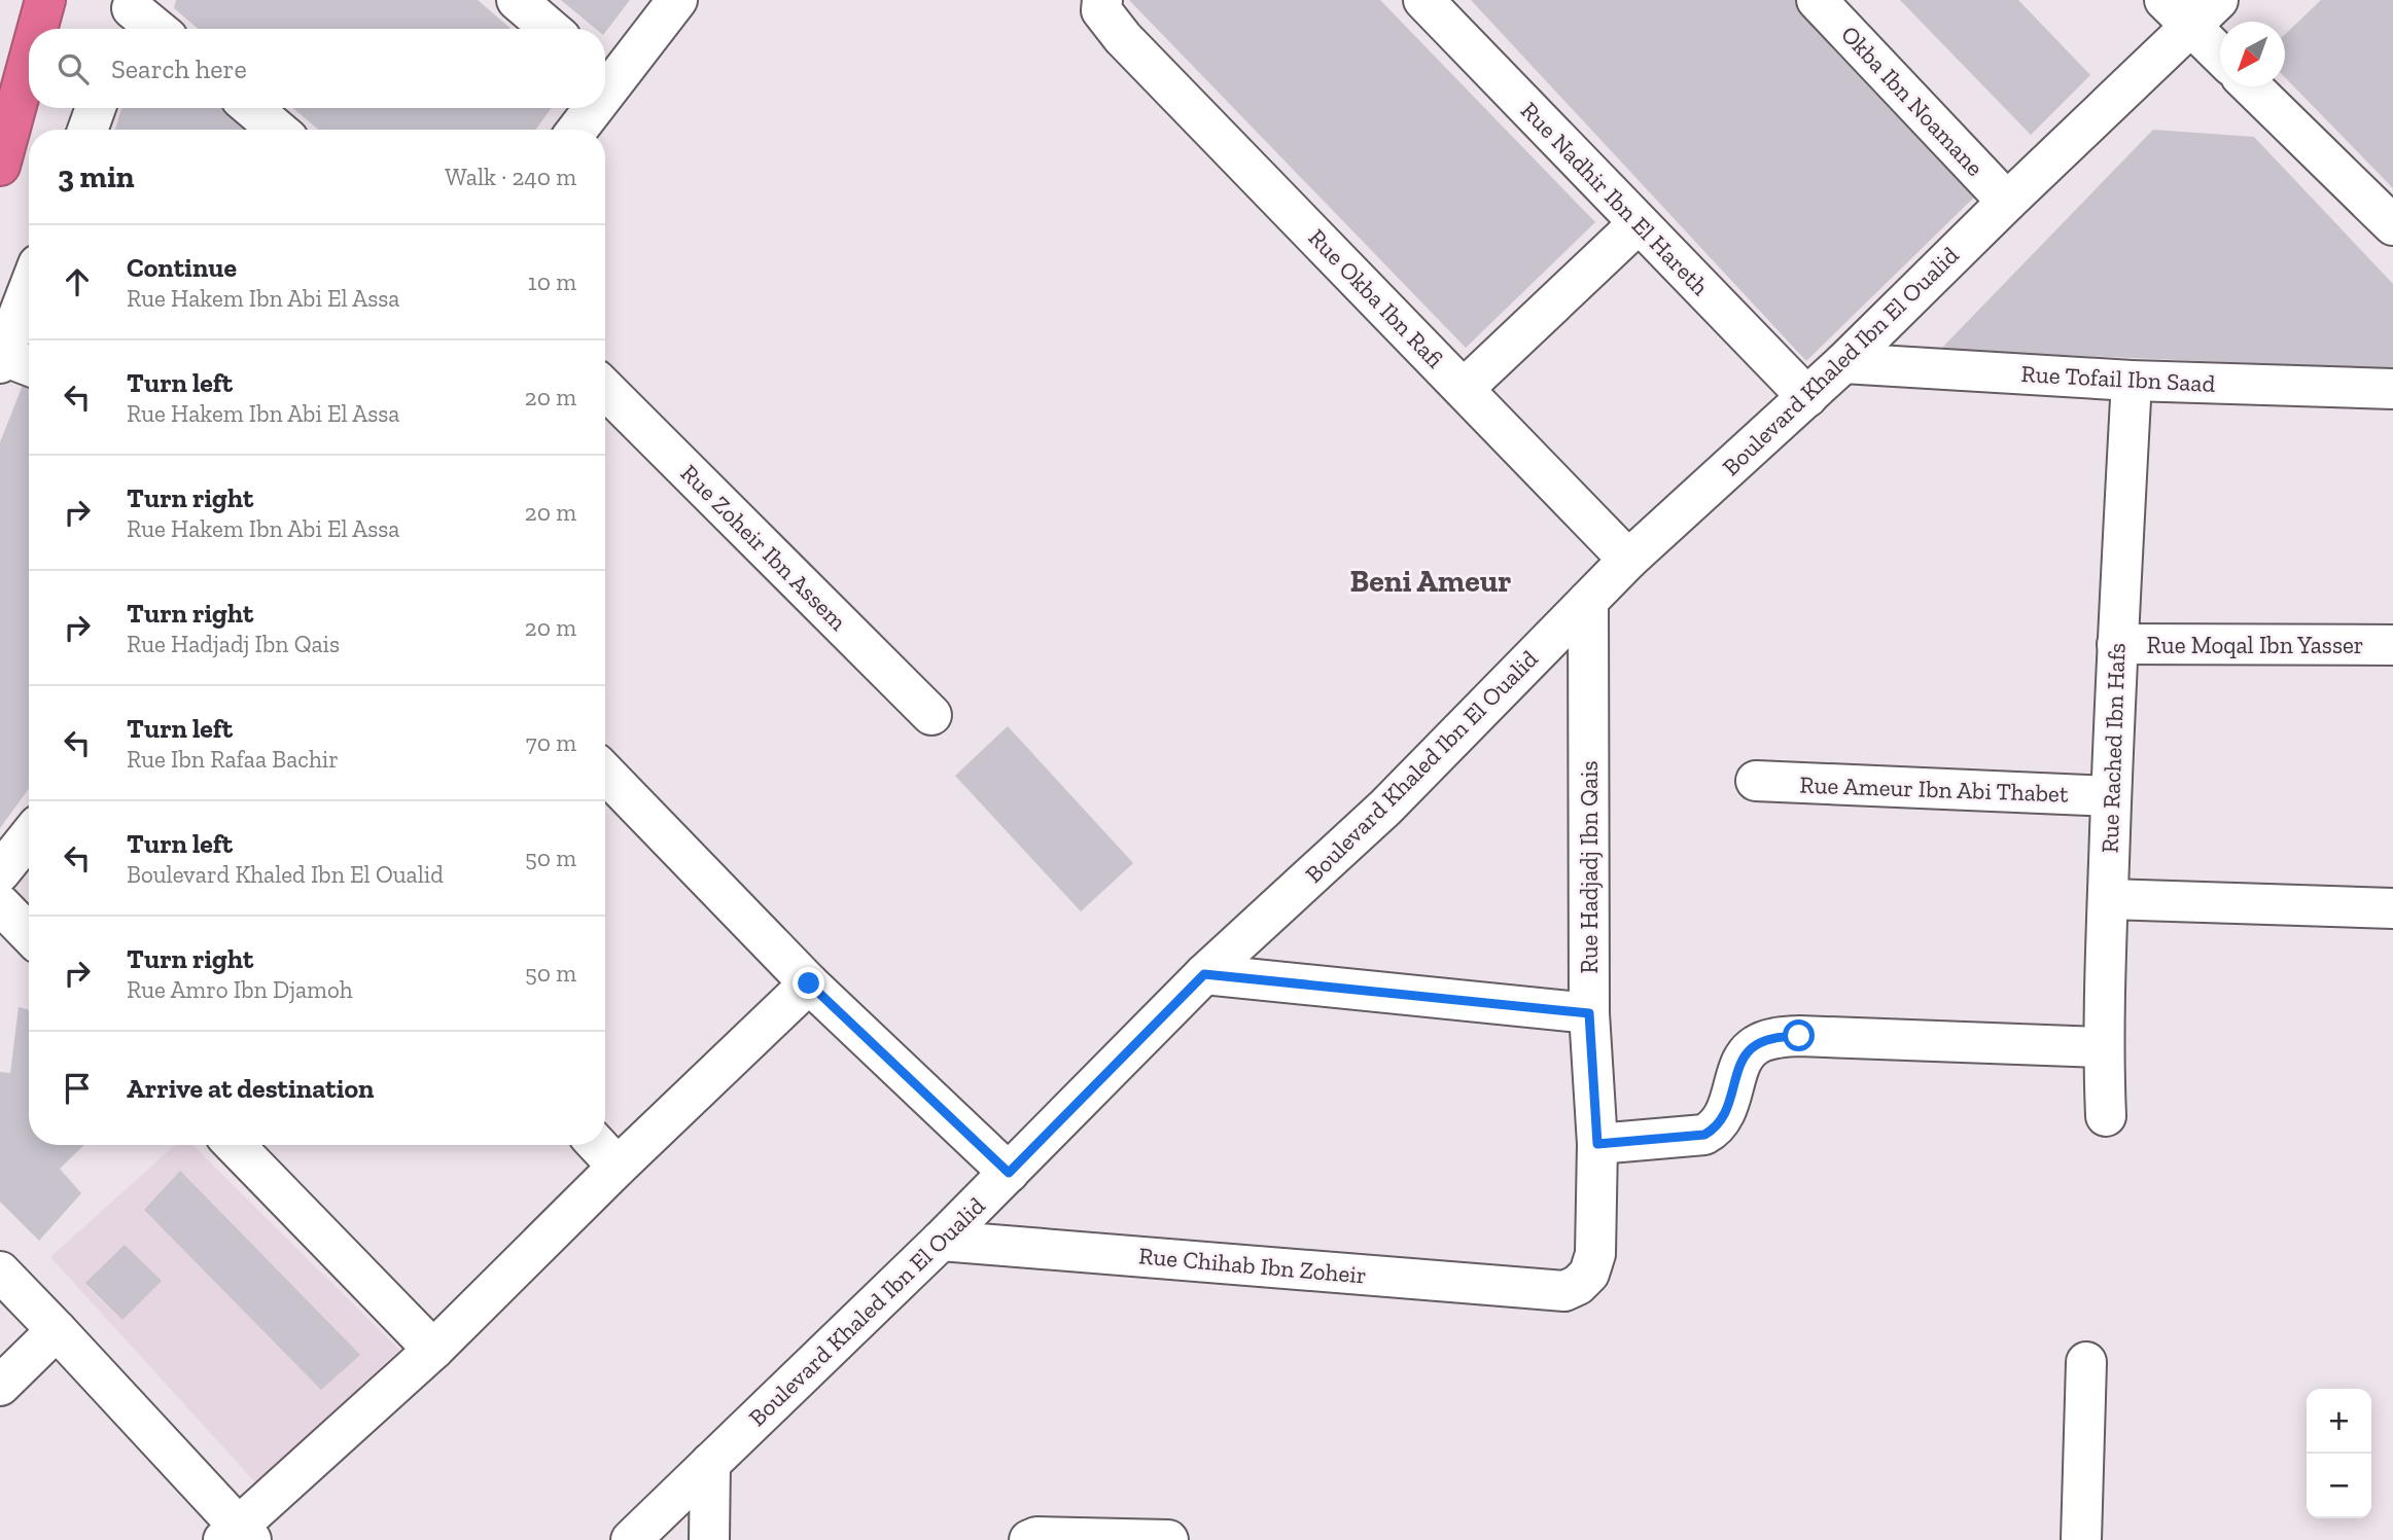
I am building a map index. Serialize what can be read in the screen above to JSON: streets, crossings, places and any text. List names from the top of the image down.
{
  "streets": {
    "street": [
      "Okba Ibn Noamane",
      "Rue Nadhir Ibn El Hareth",
      "Rue Okba Ibn Rafi",
      "Boulevard Khaled Ibn El Oualid",
      "Rue Tofail Ibn Saad",
      "Rue Zoheir Ibn Assem",
      "Rue Moqal Ibn Yasser",
      "Rue Rached Ibn Hafs",
      "Rue Ameur Ibn Abi Thabet",
      "Rue Hadjadj Ibn Qais",
      "Rue Chihab Ibn Zoheir"
    ]
  },
  "crossings": [
    ["Okba Ibn Noamane", "Boulevard Khaled Ibn El Oualid"],
    ["Rue Nadhir Ibn El Hareth", "Boulevard Khaled Ibn El Oualid"],
    ["Rue Okba Ibn Rafi", "Boulevard Khaled Ibn El Oualid"],
    ["Boulevard Khaled Ibn El Oualid", "Rue Tofail Ibn Saad"],
    ["Boulevard Khaled Ibn El Oualid", "Rue Hadjadj Ibn Qais"],
    ["Boulevard Khaled Ibn El Oualid", "Rue Chihab Ibn Zoheir"],
    ["Rue Tofail Ibn Saad", "Rue Rached Ibn Hafs"],
    ["Rue Moqal Ibn Yasser", "Rue Rached Ibn Hafs"],
    ["Rue Rached Ibn Hafs", "Rue Ameur Ibn Abi Thabet"],
    ["Rue Hadjadj Ibn Qais", "Rue Chihab Ibn Zoheir"]
  ],
  "districts": ["Beni Ameur"],
  "north": "bottom left",
  "page": {
    "search": "Search here",
    "heading": ["3 min", "Walk · 240 m"],
    "list": [
      ["Continue", "Rue Hakem Ibn Abi El Assa", "10 m"],
      ["Turn left", "Rue Hakem Ibn Abi El Assa", "20 m"],
      ["Turn right", "Rue Hakem Ibn Abi El Assa", "20 m"],
      ["Turn right", "Rue Hadjadj Ibn Qais", "20 m"],
      ["Turn left", "Rue Ibn Rafaa Bachir", "70 m"],
      ["Turn left", "Boulevard Khaled Ibn El Oualid", "50 m"],
      ["Turn right", "Rue Amro Ibn Djamoh", "50 m"],
      "Arrive at destination"
    ],
    "map_buttons": ["+", "−"]
  }
}
